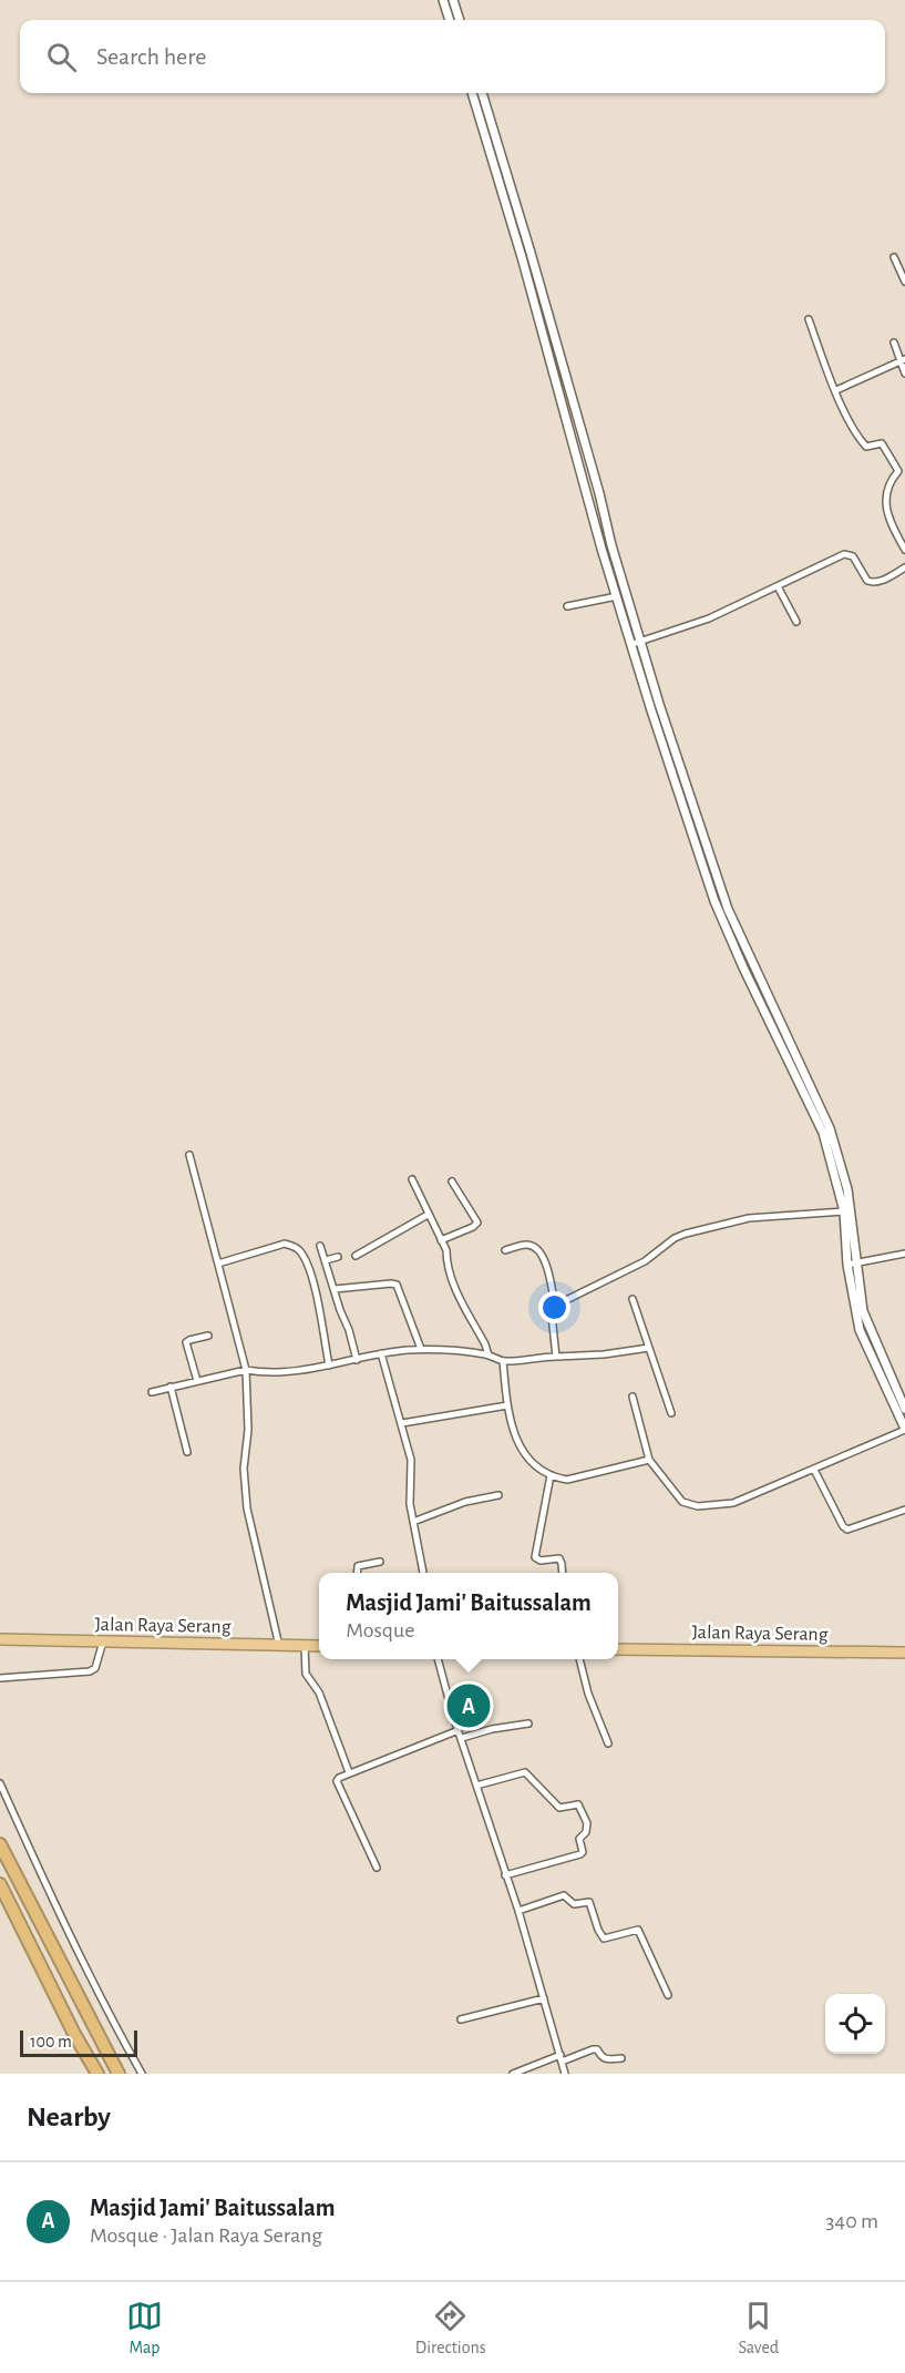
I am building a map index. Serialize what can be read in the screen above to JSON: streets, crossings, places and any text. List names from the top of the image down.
{
  "streets": {
    "highway": ["Jalan Raya Serang"]
  },
  "scale_bar": "100 m",
  "page": {
    "search": "Search here",
    "popup": ["Masjid Jami' Baitussalam", "Mosque"],
    "pins": "A",
    "scale": "100 m",
    "heading": "Nearby",
    "list": [
      {
        "mark": "A",
        "name": "Masjid Jami' Baitussalam",
        "note": "Mosque · Jalan Raya Serang",
        "value": "340 m"
      }
    ],
    "nav": ["Map", "Directions", "Saved"]
  }
}
